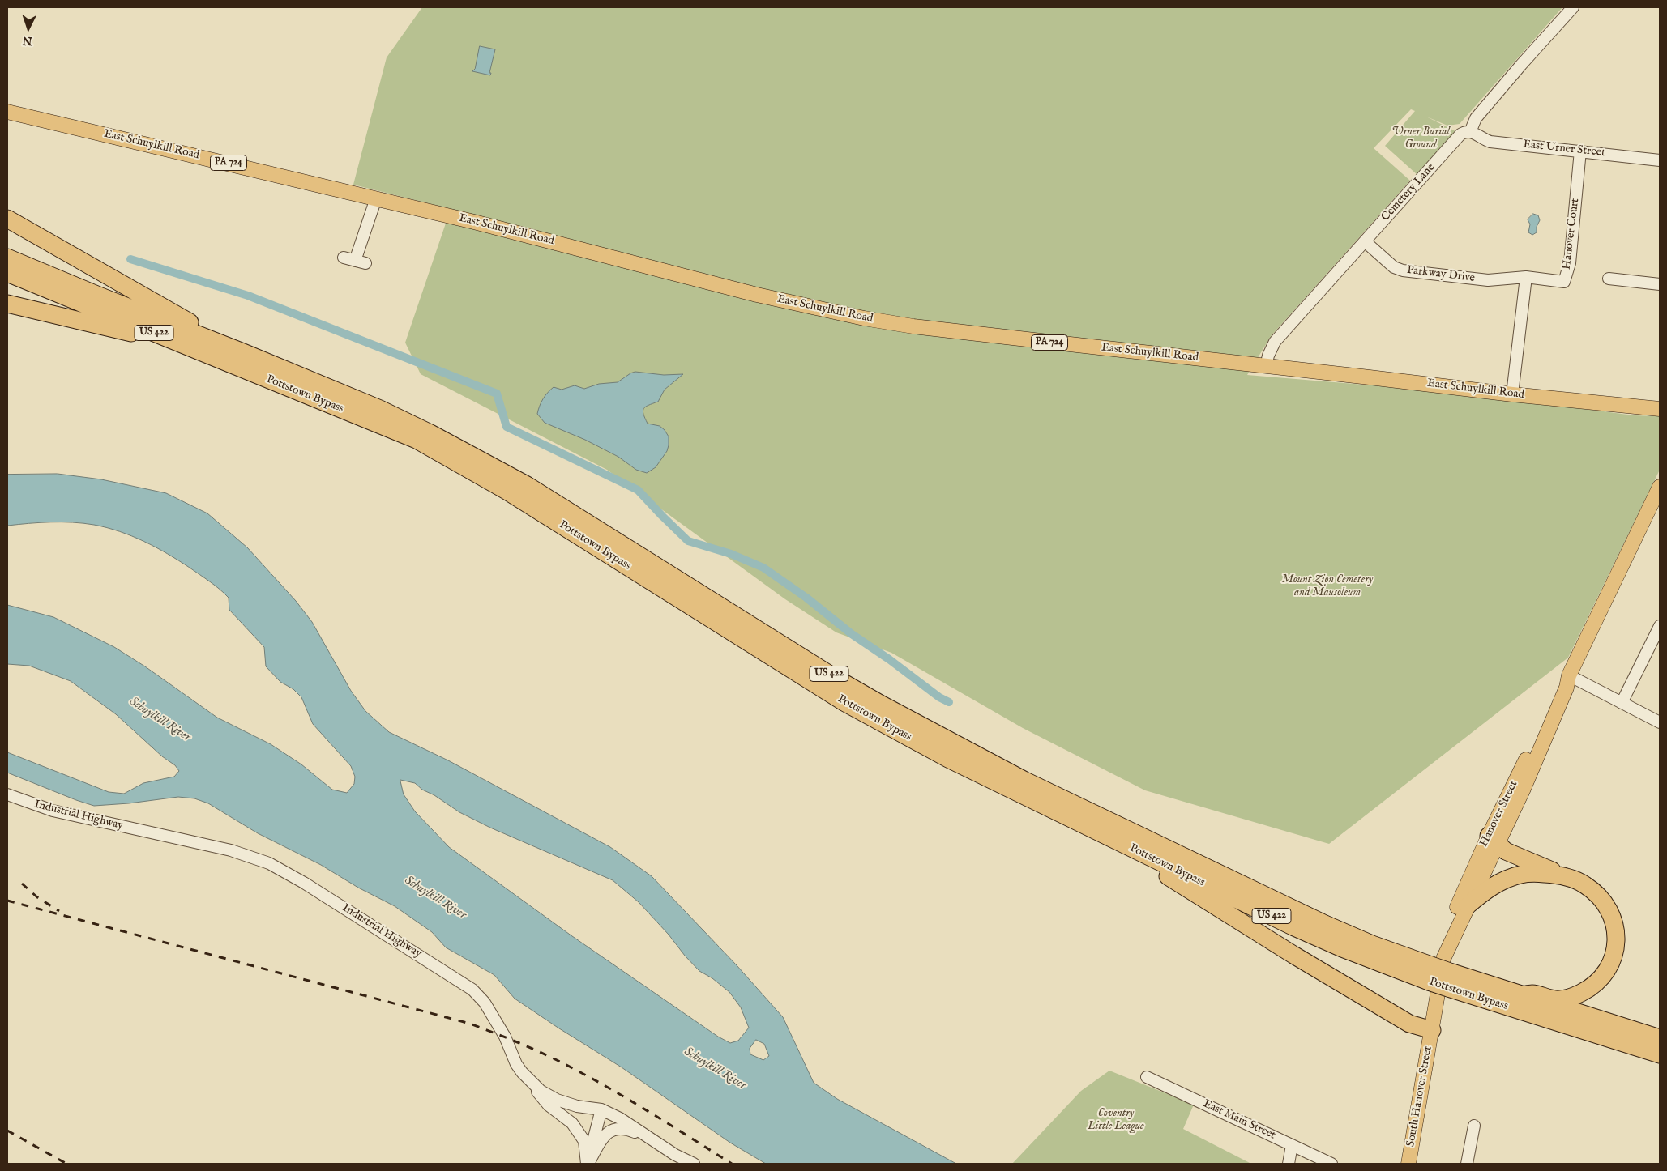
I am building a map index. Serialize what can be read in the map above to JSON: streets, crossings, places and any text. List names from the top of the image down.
{
  "streets": {
    "highway": ["US 422", "Pottstown Bypass"],
    "main road": [
      "East Schuylkill Road",
      "PA 724",
      "Hanover Street",
      "South Hanover Street"
    ],
    "street": [
      "East Urner Street",
      "Cemetery Lane",
      "Hanover Court",
      "Parkway Drive",
      "Industrial Highway",
      "East Main Street"
    ]
  },
  "crossings": [
    ["East Schuylkill Road", "Cemetery Lane"],
    ["East Urner Street", "Cemetery Lane"],
    ["East Urner Street", "Hanover Court"],
    ["Cemetery Lane", "Parkway Drive"],
    ["Hanover Court", "Parkway Drive"],
    ["Pottstown Bypass", "Hanover Street"],
    ["Hanover Street", "South Hanover Street"]
  ],
  "water": ["Schuylkill River"],
  "parks": ["Urner Burial Ground", "Mount Zion Cemetery and Mausoleum", "Coventry Little League"],
  "north": "bottom"
}
